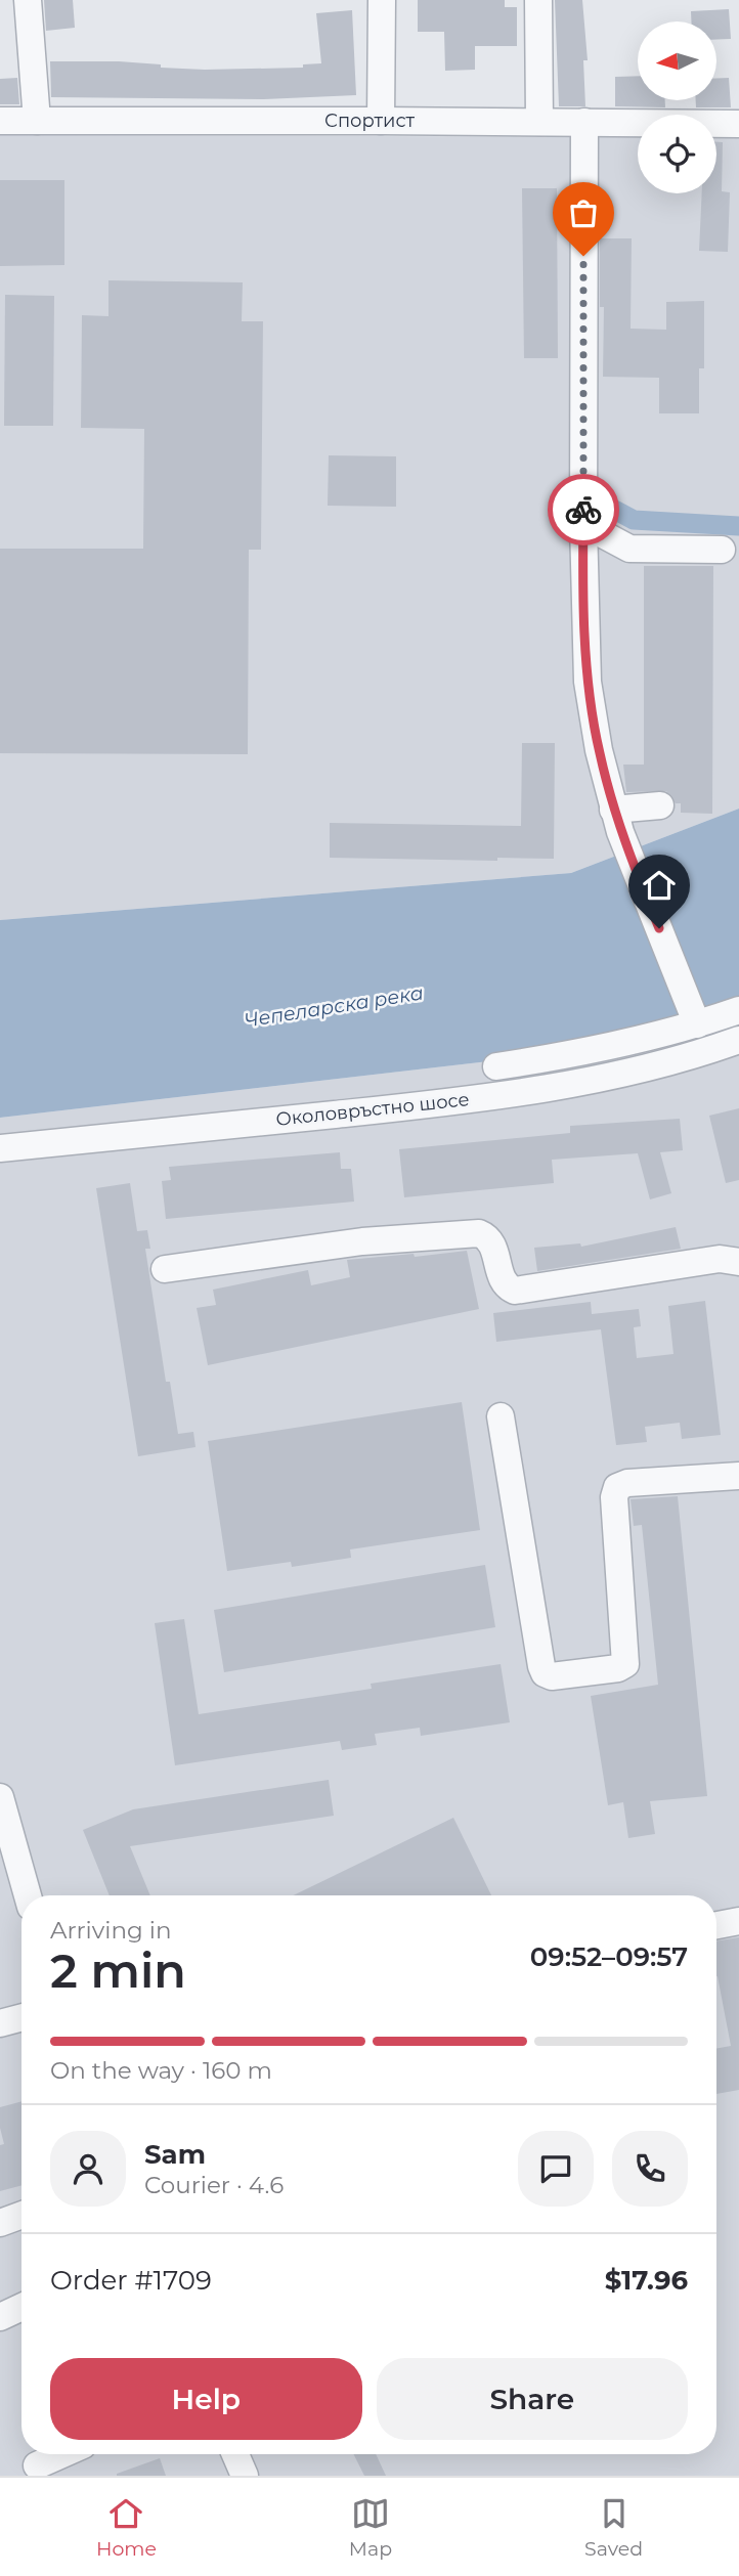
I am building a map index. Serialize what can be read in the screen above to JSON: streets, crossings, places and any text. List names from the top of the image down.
{
  "streets": {
    "street": ["Спортист", "Околовръстно шосе"]
  },
  "water": ["Чепеларска река"],
  "north": "left",
  "page": {
    "heading": ["2 min", "Arriving in", "09:52–09:57"],
    "panel": [
      "Sam",
      "Courier · 4.6",
      "Order #1709",
      "$17.96"
    ],
    "bar": "On the way · 160 m",
    "buttons": ["Help", "Share"],
    "tabs": ["Home", "Map", "Saved"]
  }
}
